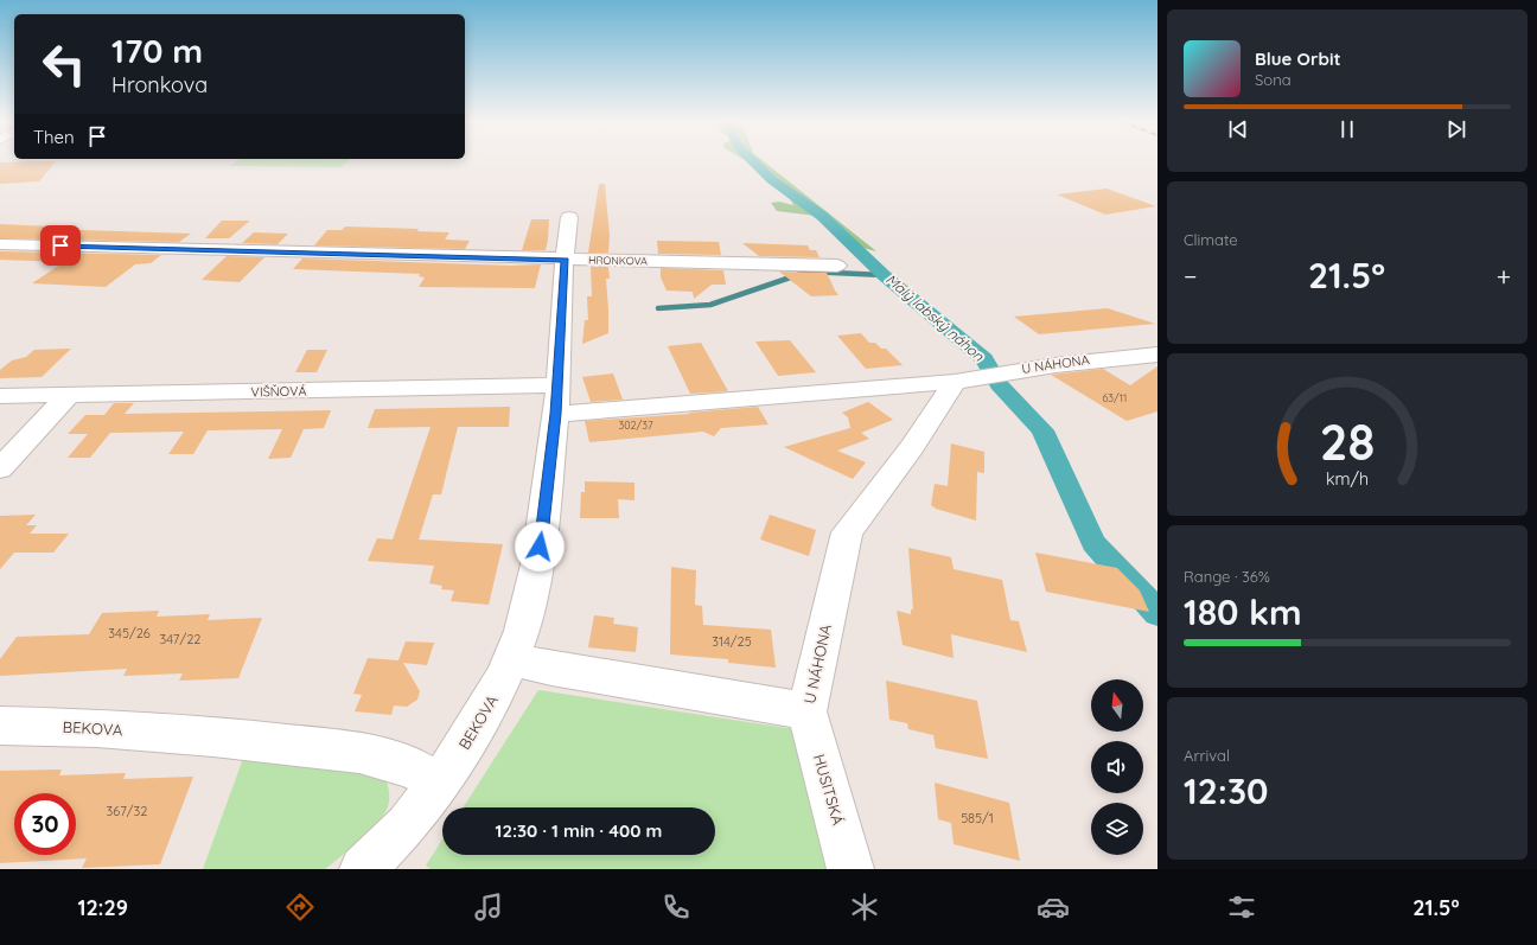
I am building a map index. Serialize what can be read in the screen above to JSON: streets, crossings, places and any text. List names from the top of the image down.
{
  "streets": {
    "street": [
      "HRONKOVA",
      "U NÁHONA",
      "VIŠŇOVÁ",
      "BEKOVA",
      "HUSITSKÁ"
    ]
  },
  "crossings": [
    ["HRONKOVA", "BEKOVA"],
    ["U NÁHONA", "VIŠŇOVÁ"],
    ["U NÁHONA", "BEKOVA"],
    ["U NÁHONA", "HUSITSKÁ"],
    ["VIŠŇOVÁ", "BEKOVA"]
  ],
  "water": ["Malý labský náhon"],
  "house_numbers": [
    "63/11",
    "302/37",
    "345/26",
    "347/22",
    "314/25",
    "367/32",
    "585/1"
  ],
  "north": "top",
  "page": {
    "turn": ["170 m", "Hronkova"],
    "song": ["Blue Orbit", "Sona"],
    "then": "Then",
    "tile": [
      "Climate",
      ["Range · 36%", "180 km"],
      ["Arrival", "12:30"]
    ],
    "heat": ["−", "21.5°", "+"],
    "limit": "30",
    "trip": "12:30 · 1 min · 400 m",
    "tabs": ["12:29", "21.5°"],
    "gauge": ["28", "km/h"]
  }
}
